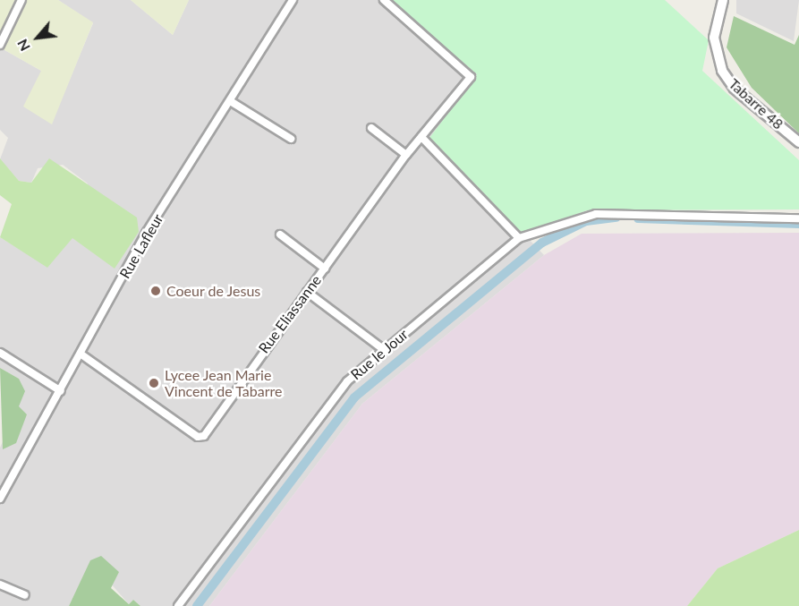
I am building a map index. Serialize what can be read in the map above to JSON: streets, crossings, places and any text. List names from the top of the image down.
{
  "streets": {
    "street": [
      "Tabarre 48",
      "Rue Lafleur",
      "Rue Eliassanne",
      "Rue le Jour"
    ]
  },
  "crossings": [
    ["Rue Lafleur", "Rue Eliassanne"]
  ],
  "places": ["Coeur de Jesus", "Lycee Jean Marie Vincent de Tabarre"],
  "north": "bottom left"
}
